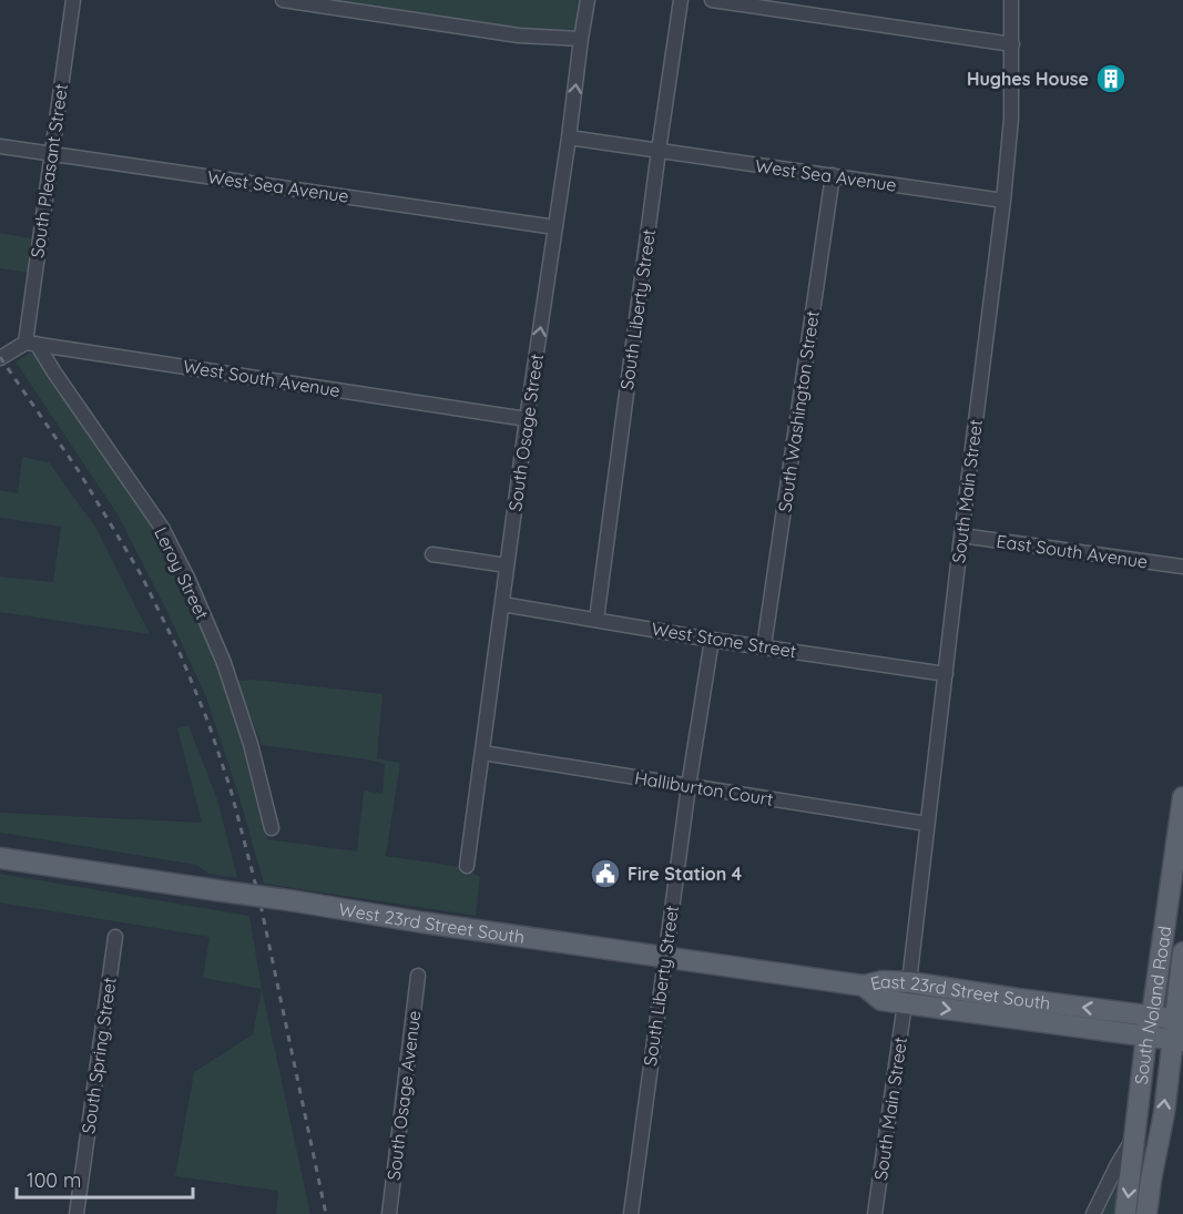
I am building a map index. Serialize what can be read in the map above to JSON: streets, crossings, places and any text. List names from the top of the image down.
{
  "streets": {
    "main road": ["West 23rd Street South", "East 23rd Street South", "South Noland Road"],
    "street": [
      "South Pleasant Street",
      "West Sea Avenue",
      "South Liberty Street",
      "West South Avenue",
      "South Washington Street",
      "South Osage Street",
      "South Main Street",
      "East South Avenue",
      "Leroy Street",
      "West Stone Street",
      "Halliburton Court",
      "South Spring Street",
      "South Osage Avenue"
    ]
  },
  "crossings": [
    ["South Pleasant Street", "West Sea Avenue"],
    ["South Pleasant Street", "West South Avenue"],
    ["South Pleasant Street", "Leroy Street"],
    ["West Sea Avenue", "South Liberty Street"],
    ["West Sea Avenue", "South Washington Street"],
    ["West Sea Avenue", "South Osage Street"],
    ["West Sea Avenue", "South Main Street"],
    ["South Liberty Street", "West Stone Street"],
    ["South Liberty Street", "Halliburton Court"],
    ["South Liberty Street", "West 23rd Street South"],
    ["West South Avenue", "South Osage Street"],
    ["West South Avenue", "Leroy Street"],
    ["South Washington Street", "West Stone Street"],
    ["South Osage Street", "West Stone Street"],
    ["South Osage Street", "Halliburton Court"],
    ["South Main Street", "East South Avenue"],
    ["South Main Street", "West Stone Street"],
    ["South Main Street", "Halliburton Court"],
    ["South Main Street", "East 23rd Street South"],
    ["West 23rd Street South", "East 23rd Street South"],
    ["East 23rd Street South", "South Noland Road"]
  ],
  "places": {
    "building": ["Hughes House"],
    "public building": ["Fire Station 4"]
  },
  "scale_bar": "100 m"
}
